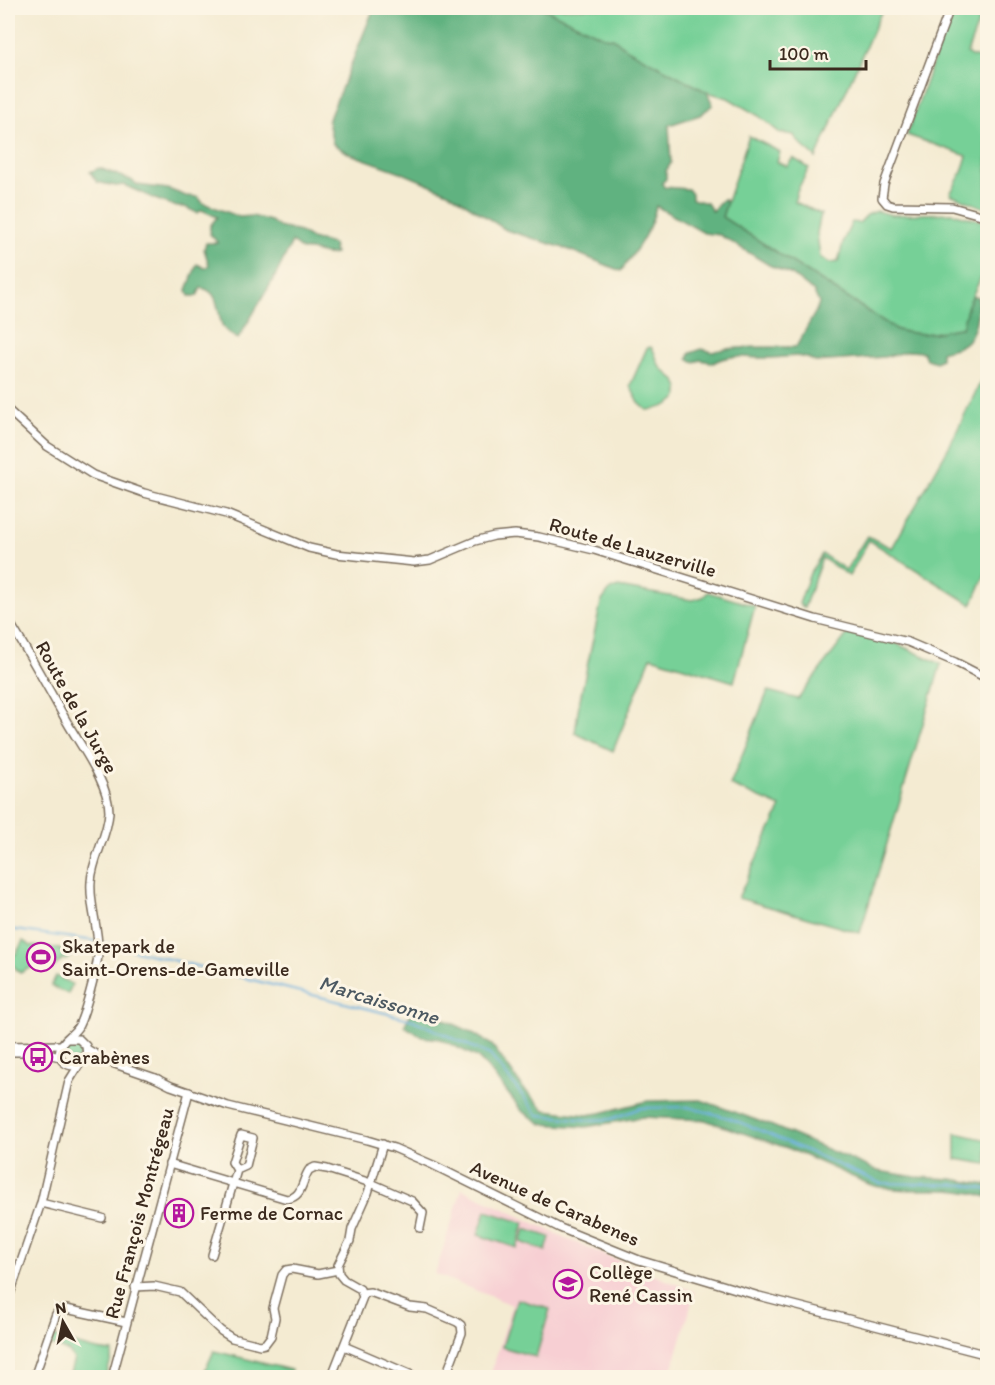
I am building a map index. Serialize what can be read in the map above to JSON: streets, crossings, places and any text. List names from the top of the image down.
{
  "streets": {
    "street": [
      "Route de Lauzerville",
      "Route de la Jurge",
      "Avenue de Carabenes",
      "Rue François Montrégeau"
    ]
  },
  "crossings": [
    ["Route de la Jurge", "Avenue de Carabenes"],
    ["Avenue de Carabenes", "Rue François Montrégeau"]
  ],
  "water": ["Marcaissonne"],
  "places": {
    "sports": ["Skatepark de Saint-Orens-de-Gameville"],
    "bus stop": ["Carabènes"],
    "building": ["Ferme de Cornac"],
    "school or university": ["Collège René Cassin"]
  },
  "scale_bar": "100 m",
  "north": "top"
}
